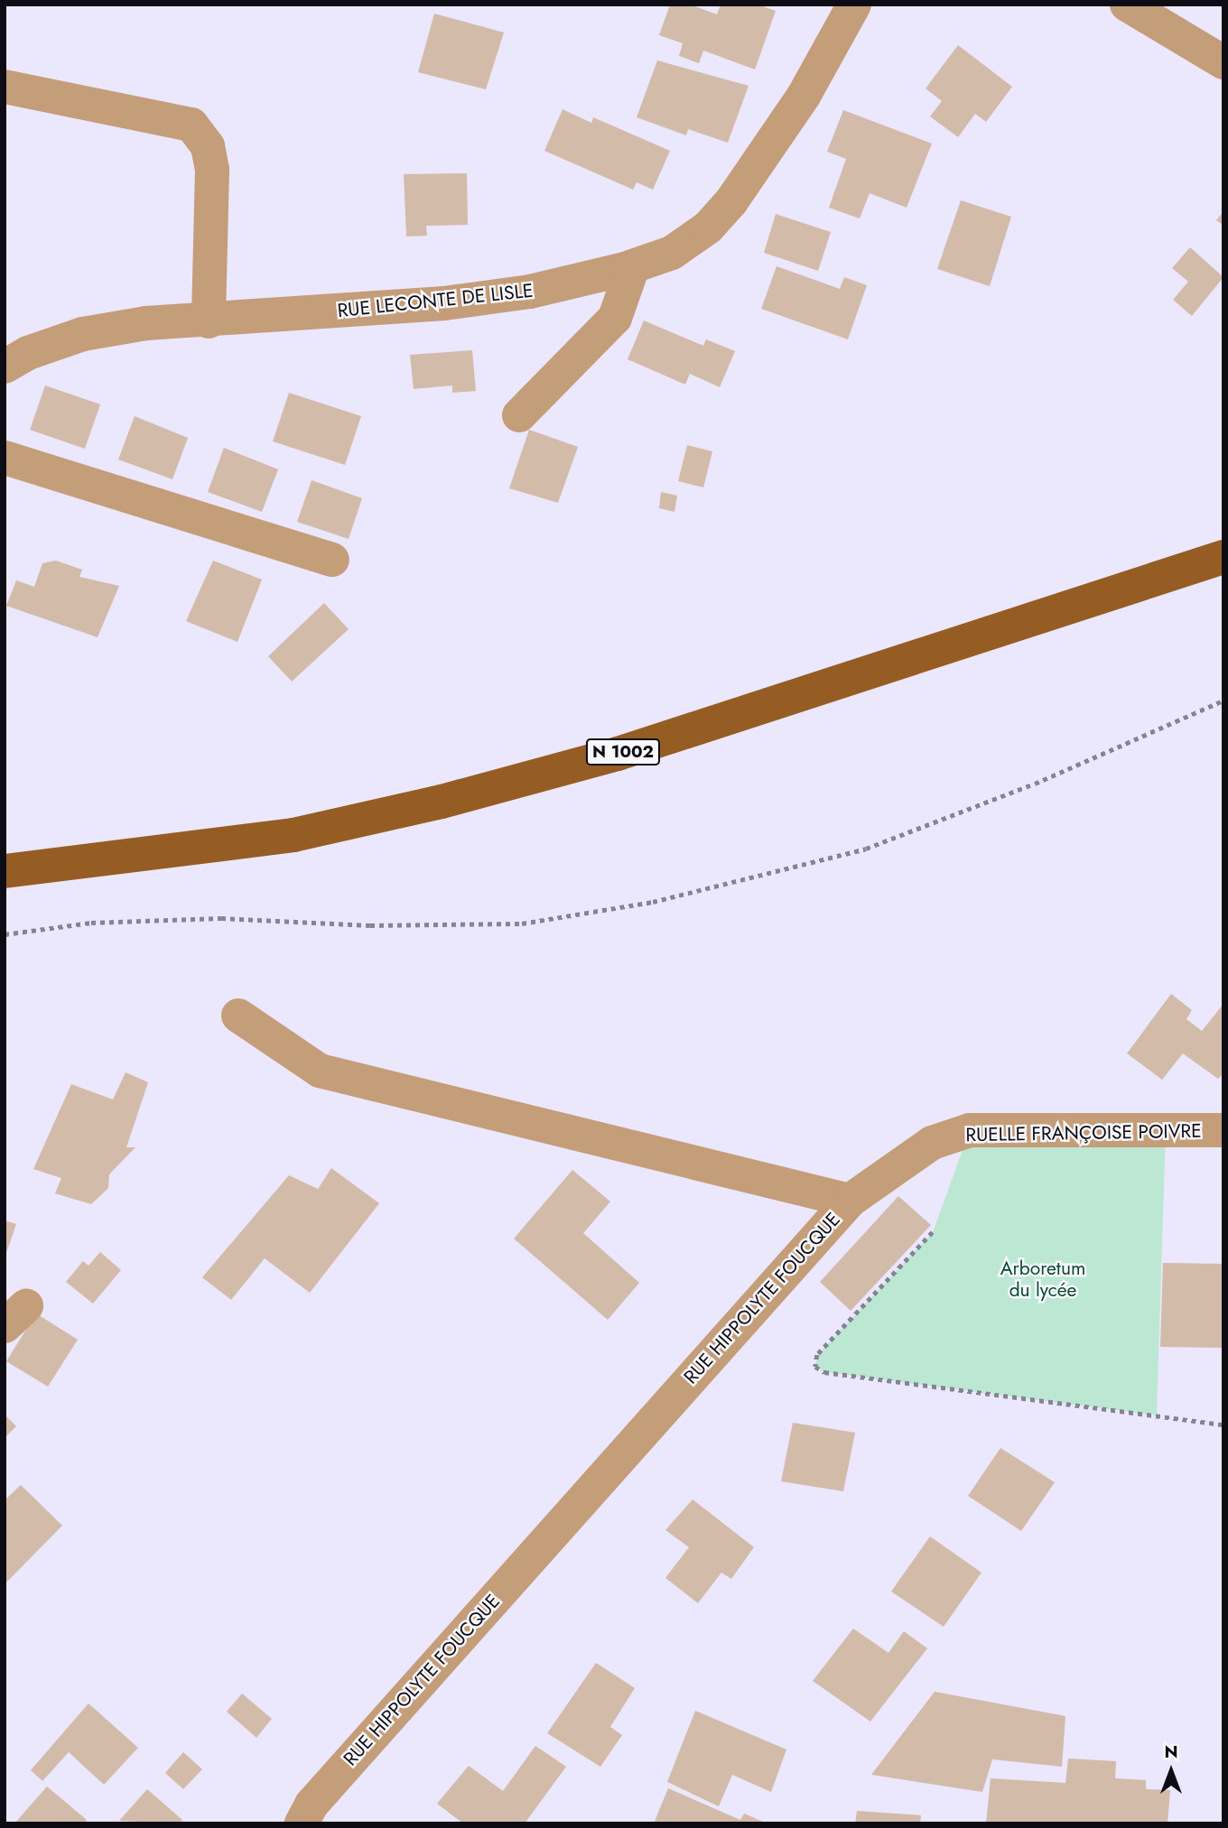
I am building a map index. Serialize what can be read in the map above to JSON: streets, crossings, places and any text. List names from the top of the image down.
{
  "streets": {
    "main road": ["N 1002"],
    "street": ["RUE LECONTE DE LISLE", "RUELLE FRANÇOISE POIVRE", "RUE HIPPOLYTE FOUCQUE"]
  },
  "crossings": [
    ["RUELLE FRANÇOISE POIVRE", "RUE HIPPOLYTE FOUCQUE"]
  ],
  "parks": ["Arboretum du lycée"],
  "north": "top"
}
